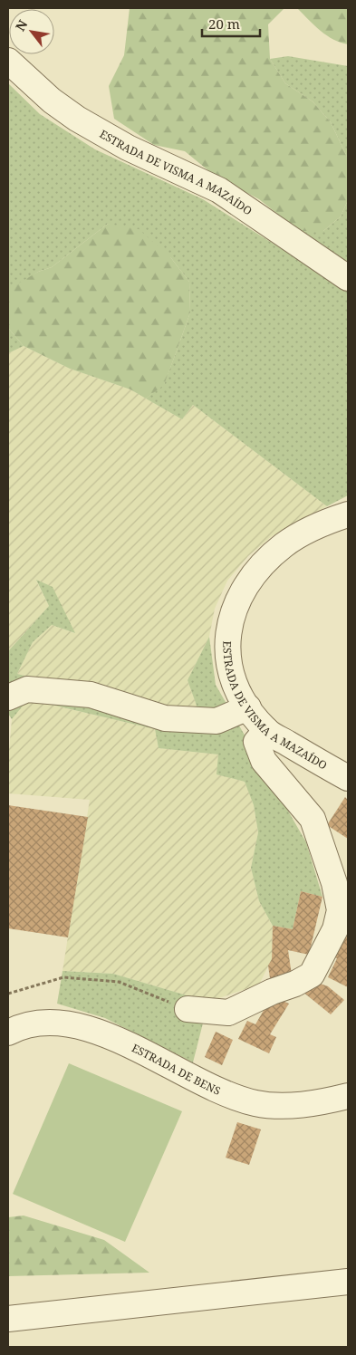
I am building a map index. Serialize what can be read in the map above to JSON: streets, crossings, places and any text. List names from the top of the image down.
{
  "streets": {
    "street": ["ESTRADA DE VISMA A MAZAÍDO", "ESTRADA DE BENS"]
  },
  "scale_bar": "20 m",
  "north": "top left"
}
